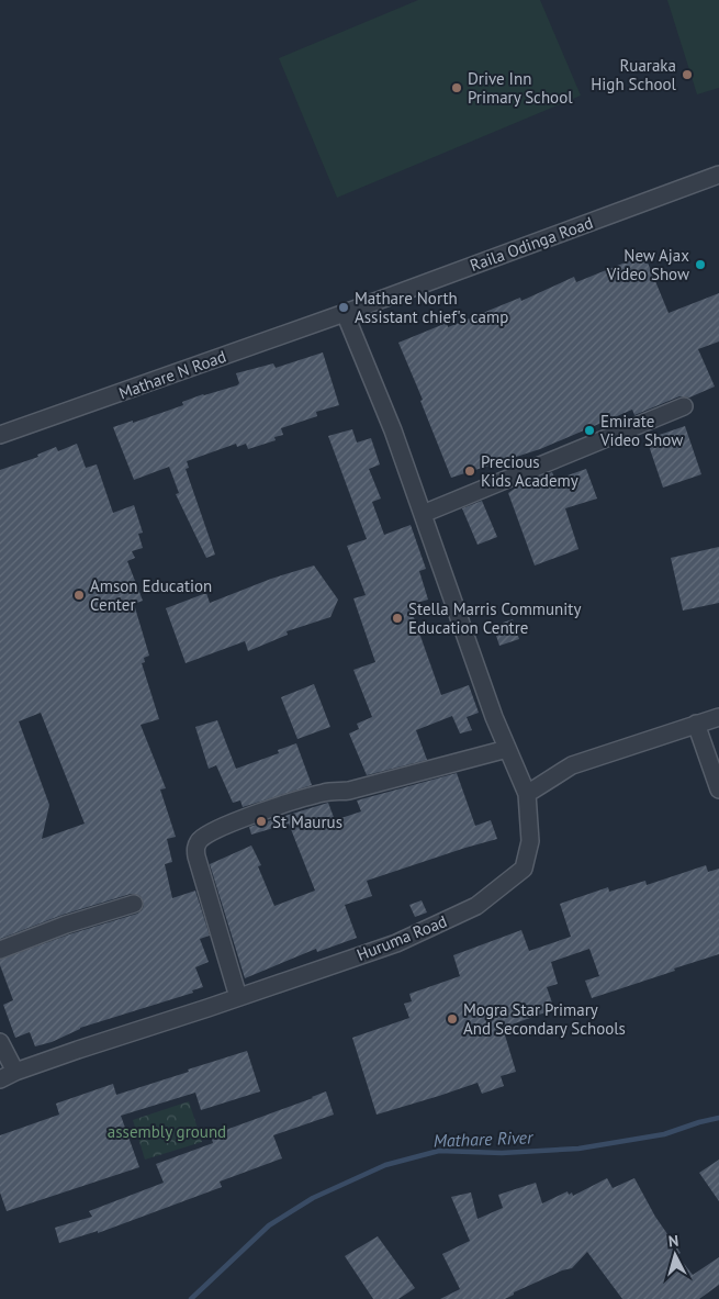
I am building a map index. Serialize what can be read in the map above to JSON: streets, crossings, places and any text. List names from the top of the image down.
{
  "streets": {
    "street": ["Raila Odinga Road", "Mathare N Road", "Huruma Road"]
  },
  "crossings": [
    ["Raila Odinga Road", "Mathare N Road"],
    ["Raila Odinga Road", "Huruma Road"],
    ["Mathare N Road", "Huruma Road"]
  ],
  "water": ["Mathare River"],
  "parks": ["assembly ground"],
  "places": [
    "Ruaraka High School",
    "Drive Inn Primary School",
    "New Ajax Video Show",
    "Mathare North Assistant chief's camp",
    "Emirate Video Show",
    "Precious Kids Academy",
    "Amson Education Center",
    "Stella Marris Community Education Centre",
    "St Maurus",
    "Mogra Star Primary And Secondary Schools"
  ],
  "north": "top"
}
